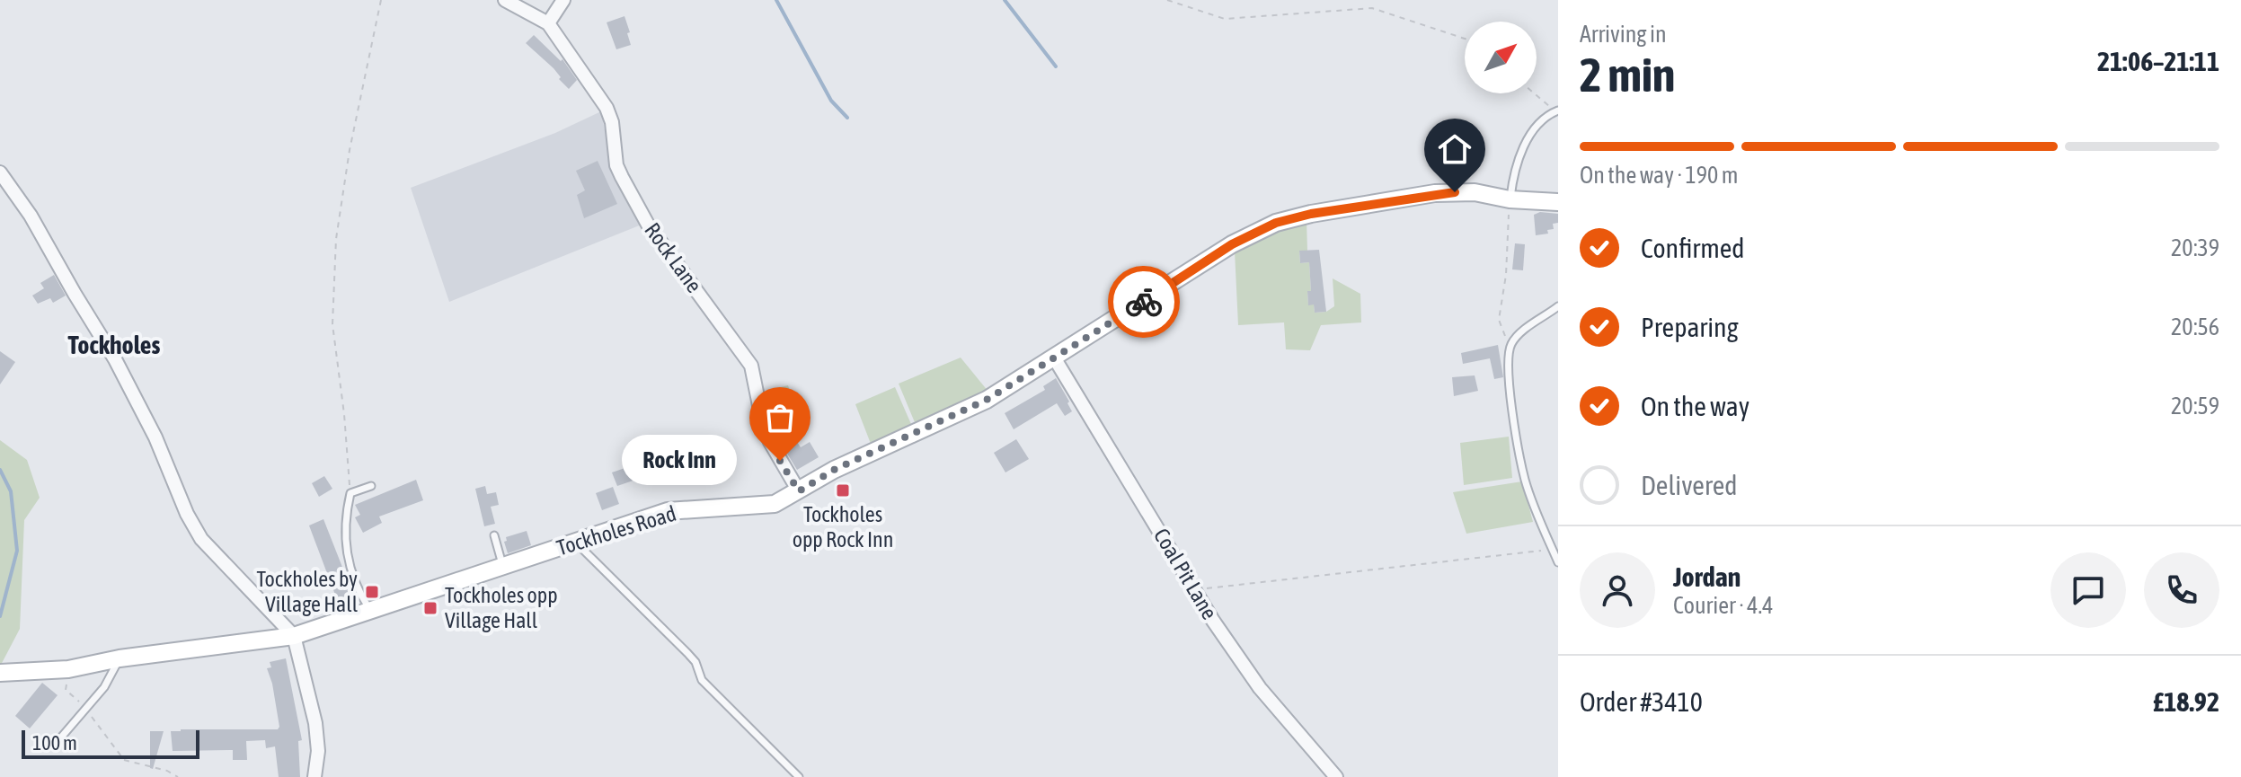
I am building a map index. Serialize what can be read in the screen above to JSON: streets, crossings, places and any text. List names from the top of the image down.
{
  "streets": {
    "street": ["Rock Lane", "Tockholes Road", "Coal Pit Lane"]
  },
  "crossings": [
    ["Rock Lane", "Tockholes Road"],
    ["Tockholes Road", "Coal Pit Lane"]
  ],
  "districts": ["Tockholes"],
  "places": {
    "other": ["Rock Inn"],
    "transit": ["Tockholes opp Rock Inn", "Tockholes by Village Hall", "Tockholes opp Village Hall"]
  },
  "scale_bar": "100 m",
  "north": "top right",
  "page": {
    "heading": ["2 min", "Arriving in", "21:06–21:11"],
    "panel": [
      "Jordan",
      "Courier · 4.4",
      "Order #3410",
      "£18.92"
    ],
    "bar": "On the way · 190 m",
    "list": [
      ["Confirmed", "20:39"],
      ["Preparing", "20:56"],
      ["On the way", "20:59"],
      "Delivered"
    ],
    "bubble": "Rock Inn",
    "scale": "100 m"
  }
}
